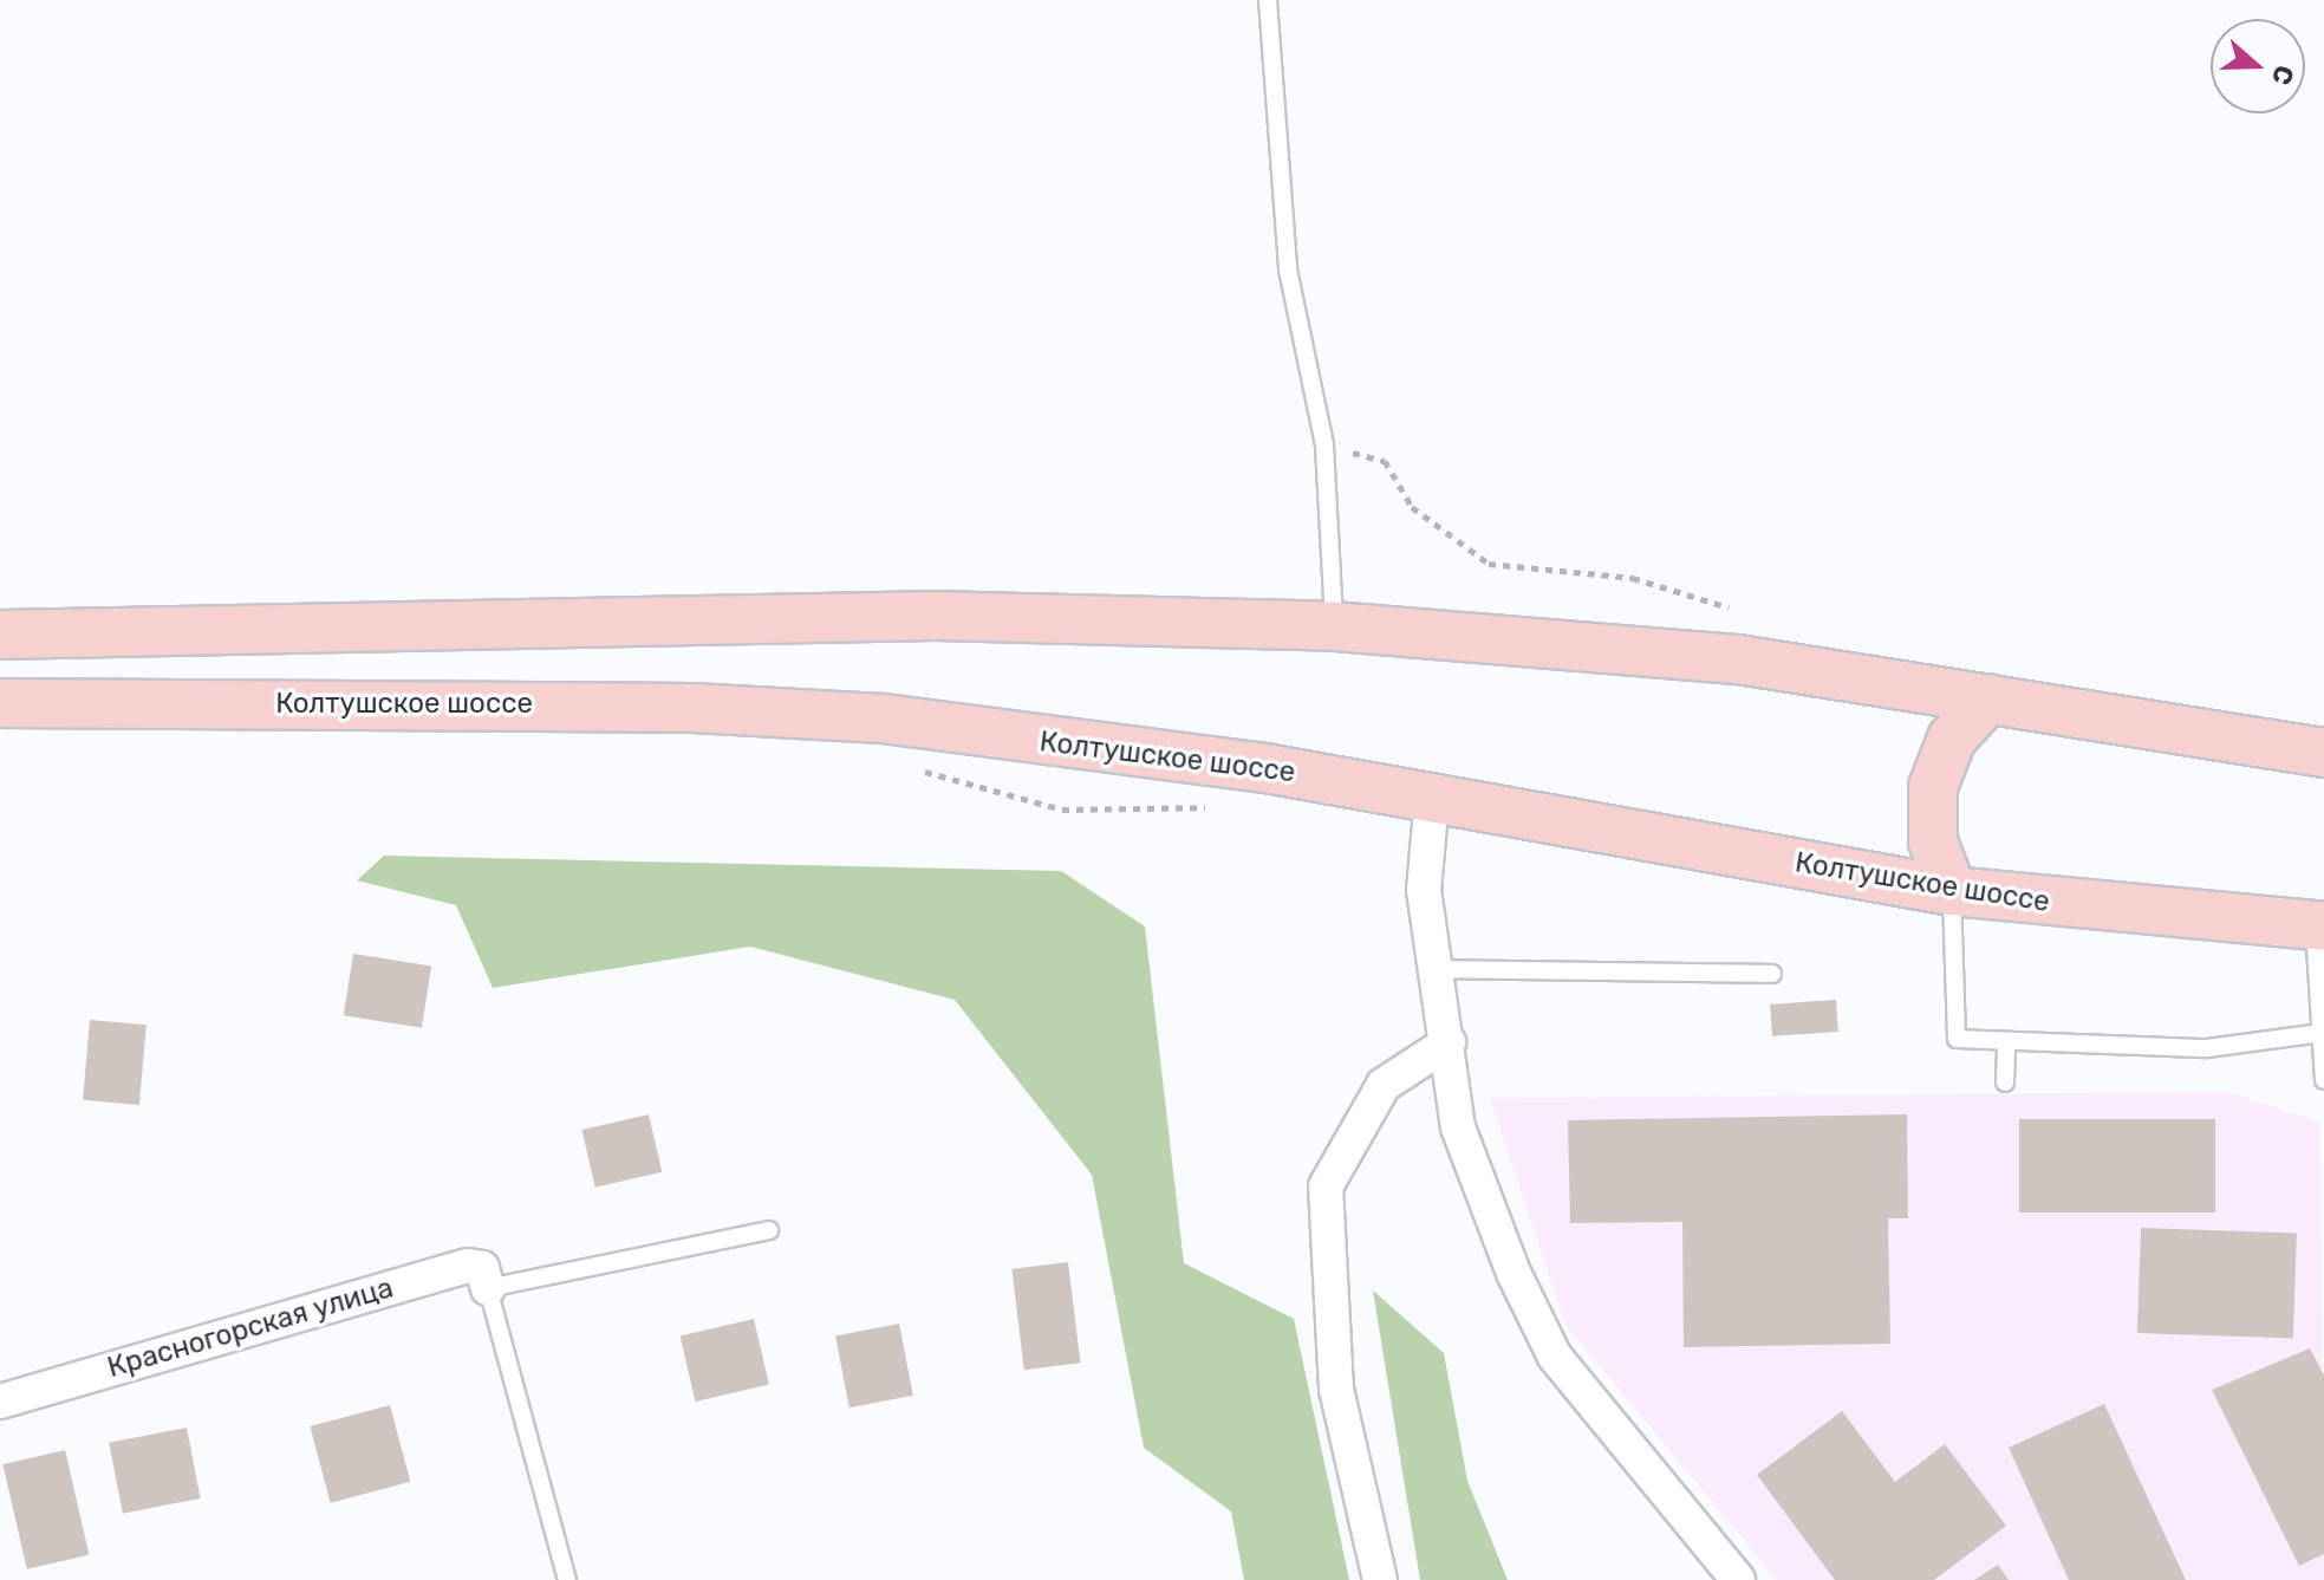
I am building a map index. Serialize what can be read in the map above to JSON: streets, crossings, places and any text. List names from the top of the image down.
{
  "streets": {
    "main road": ["Колтушское шоссе"],
    "street": ["Красногорская улица"]
  },
  "north": "right"
}
